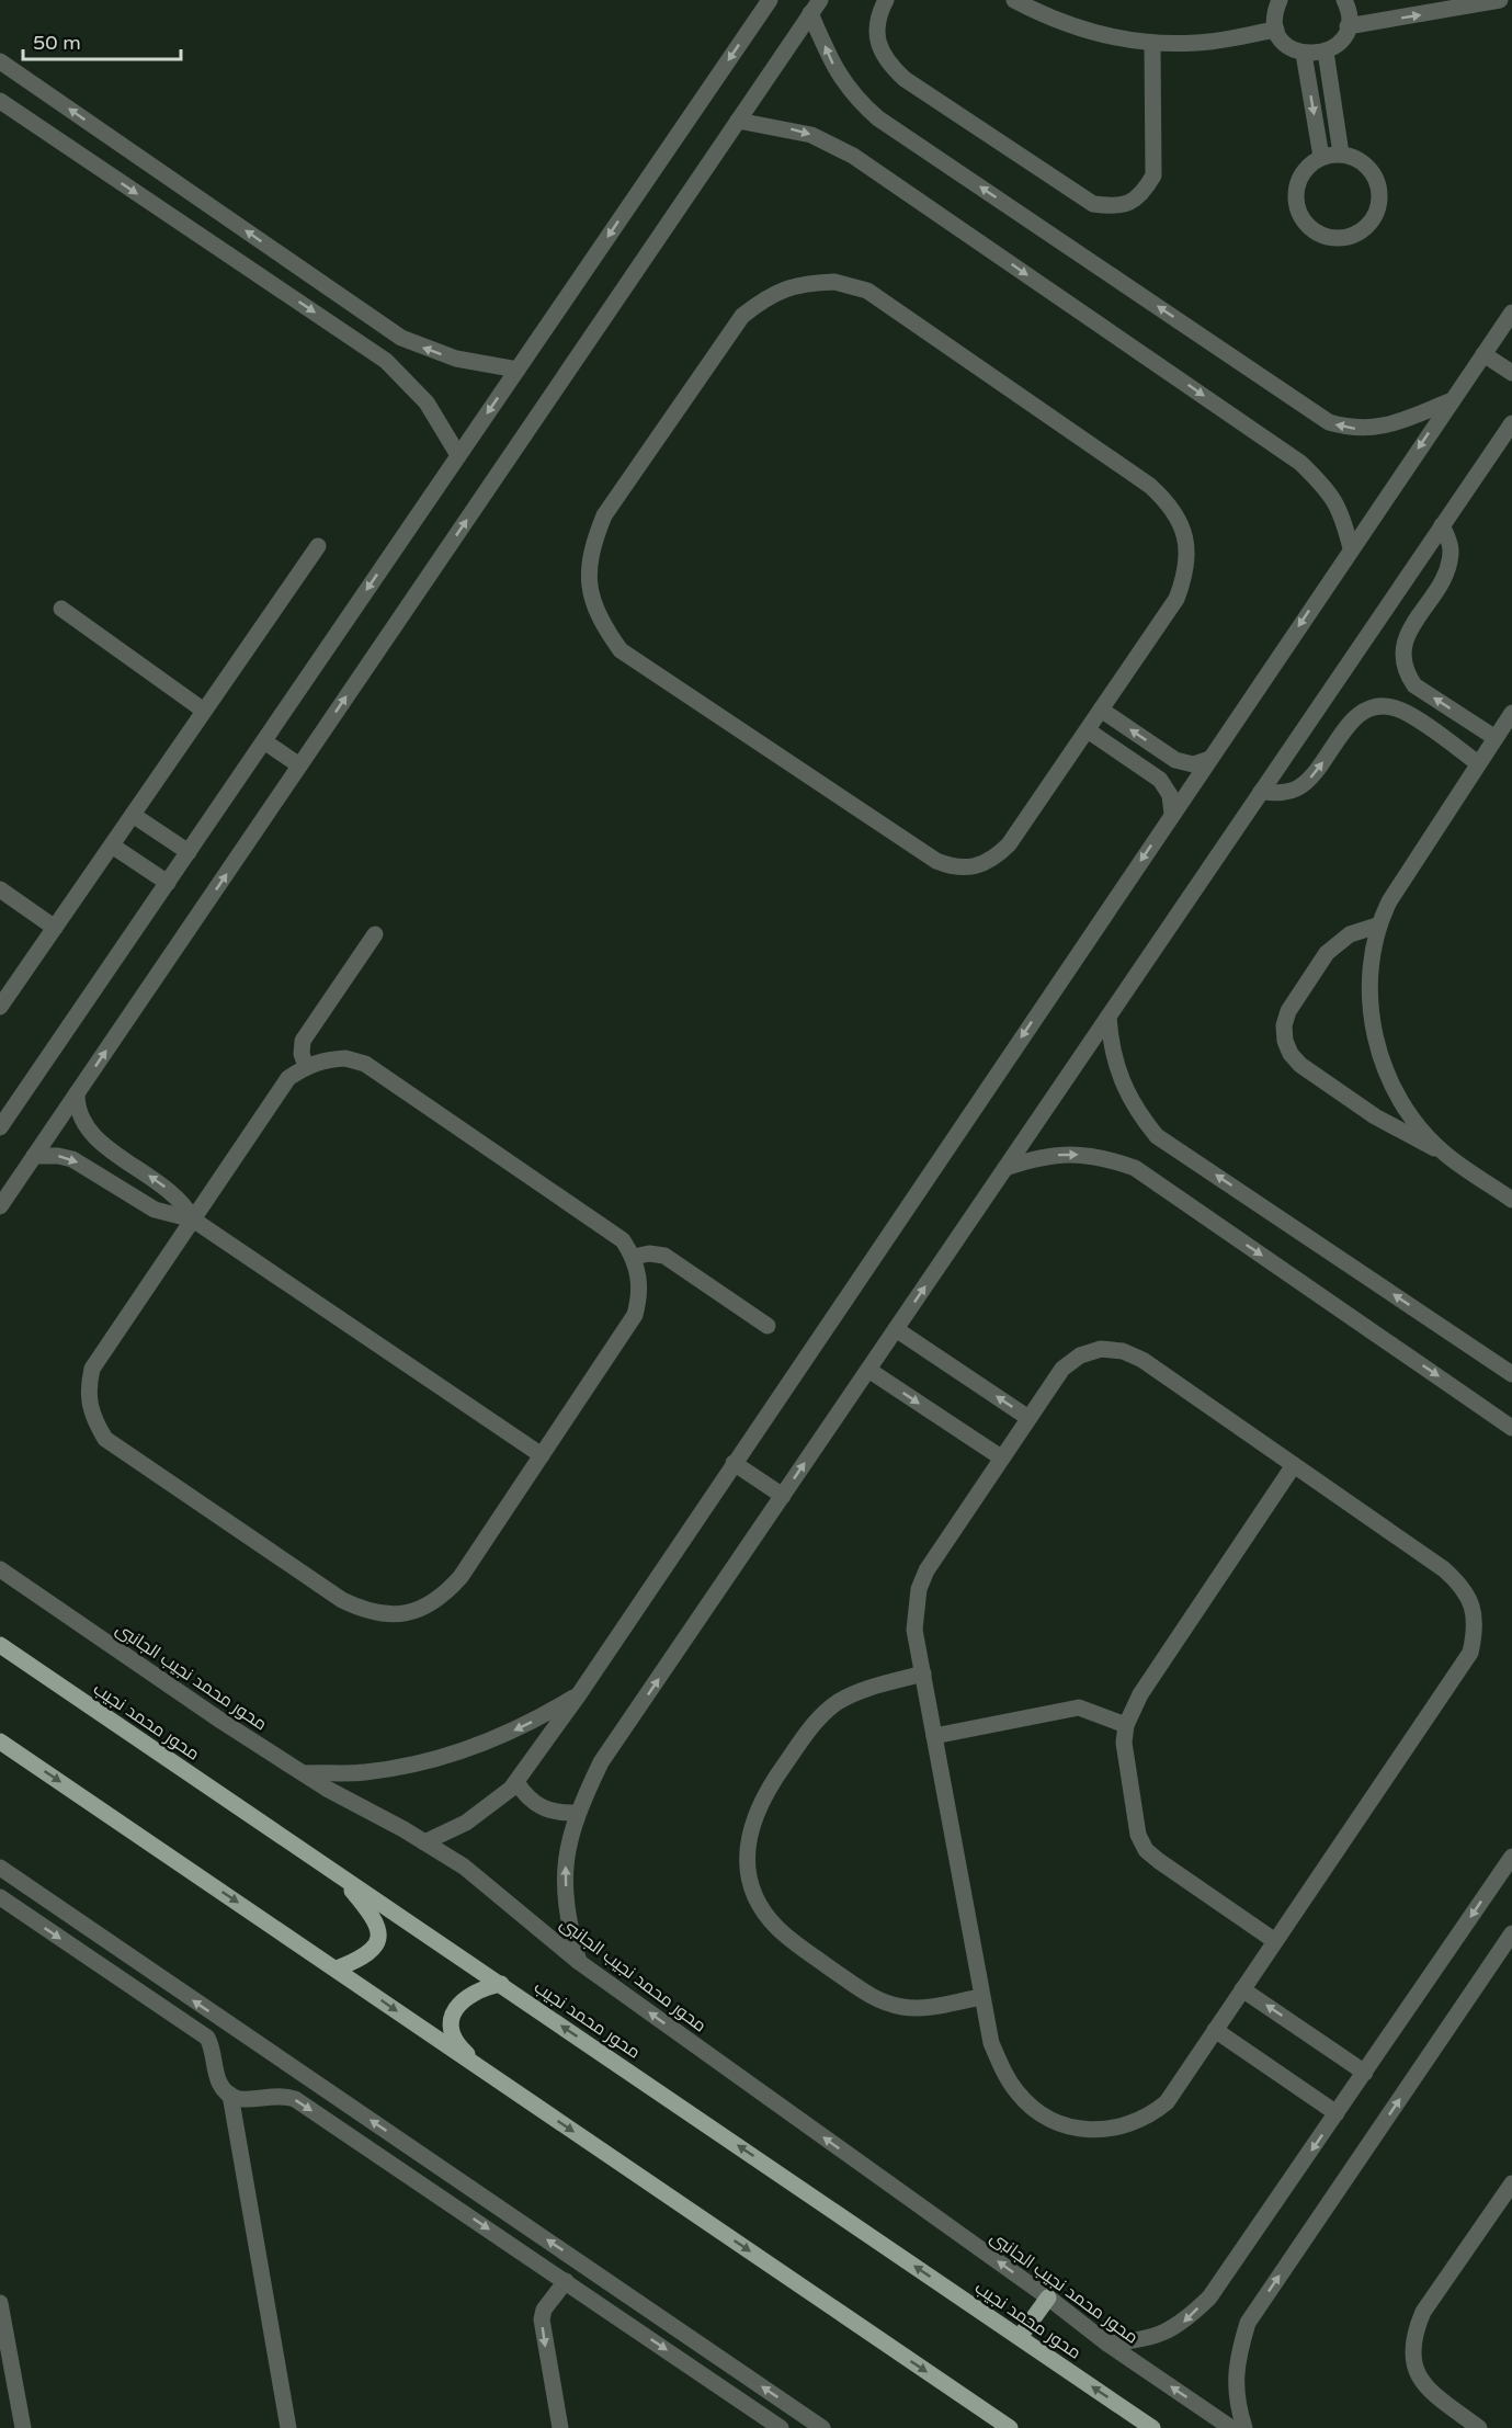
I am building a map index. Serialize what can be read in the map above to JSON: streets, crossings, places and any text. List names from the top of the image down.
{
  "streets": {
    "main road": ["محور محمد نجيب"],
    "street": ["محور محمد نجيب الجانبى"]
  },
  "one_way": ["محور محمد نجيب الجانبى"],
  "scale_bar": "50 m"
}
